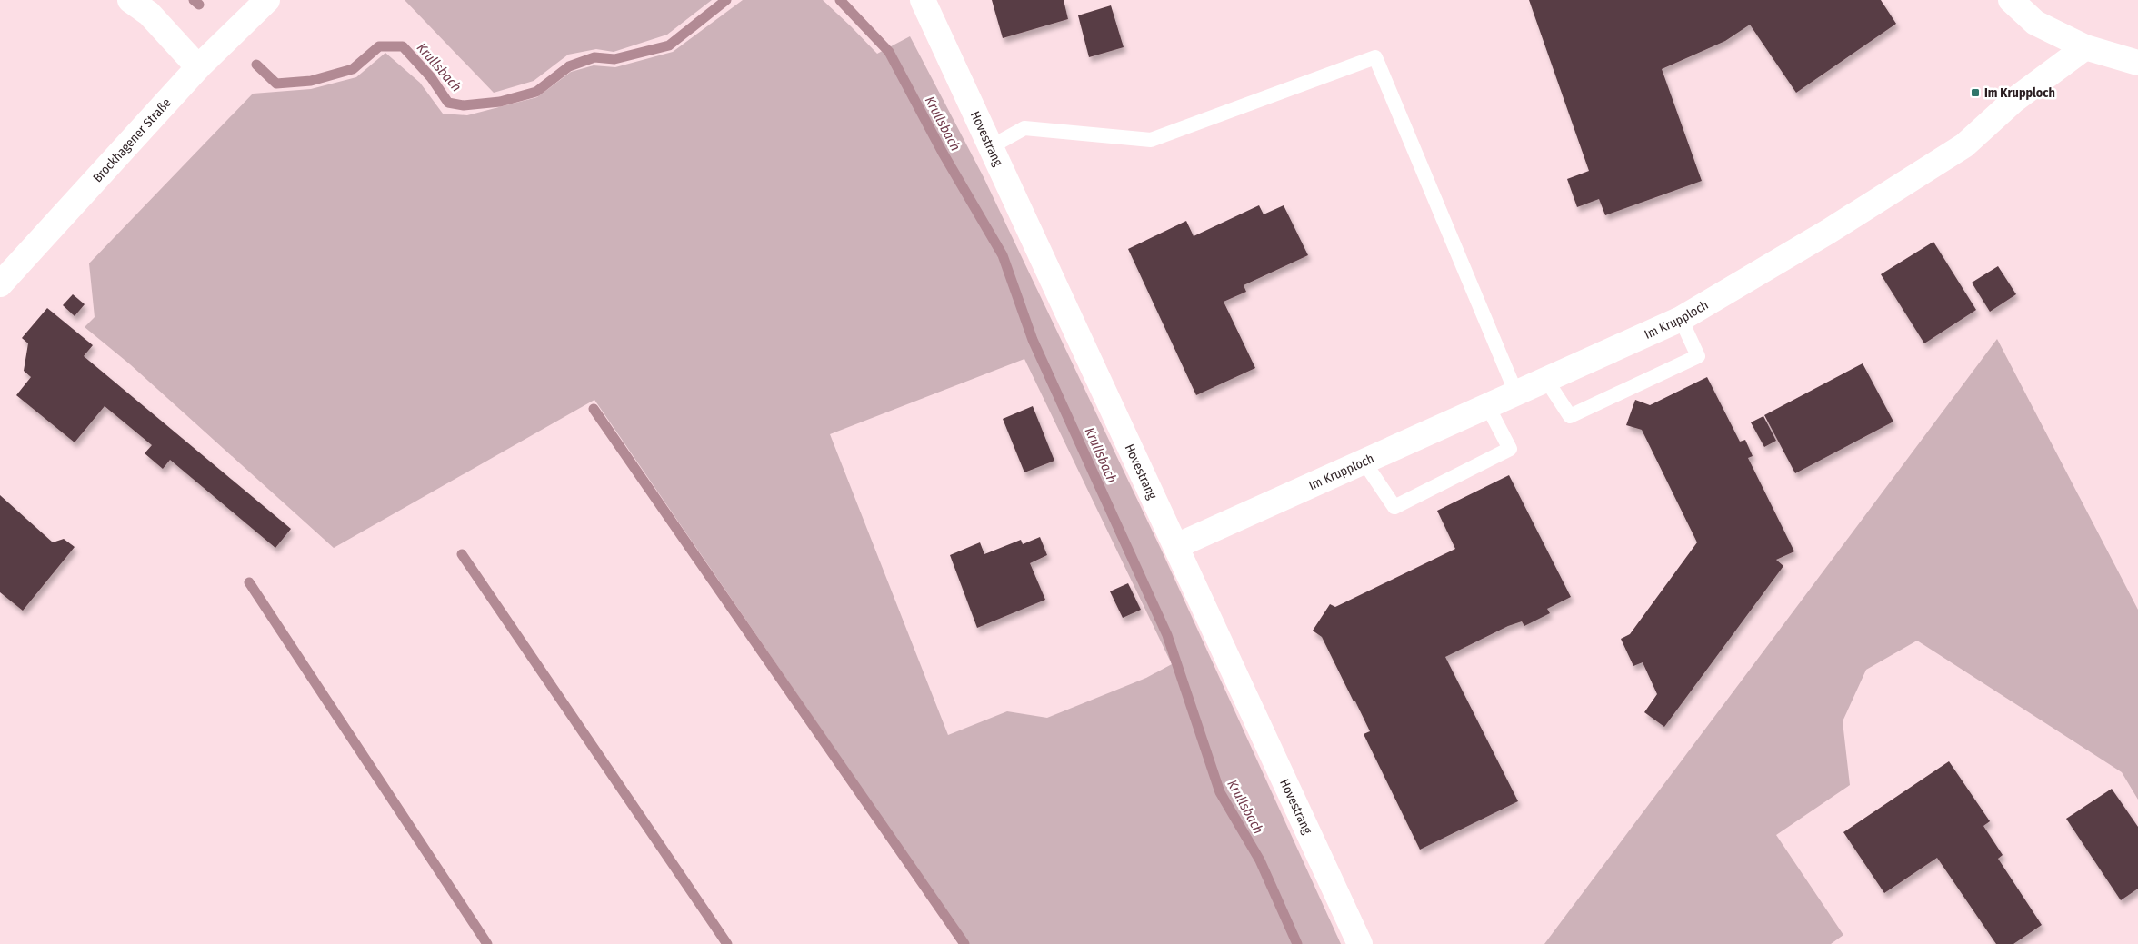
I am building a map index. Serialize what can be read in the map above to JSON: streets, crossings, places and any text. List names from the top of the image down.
{
  "streets": {
    "street": ["Hovestrang", "Brockhagener Straße", "Im Krupploch"]
  },
  "crossings": [
    ["Hovestrang", "Im Krupploch"]
  ],
  "water": ["Krullsbach"],
  "places": {
    "transit": ["Im Krupploch"]
  }
}
